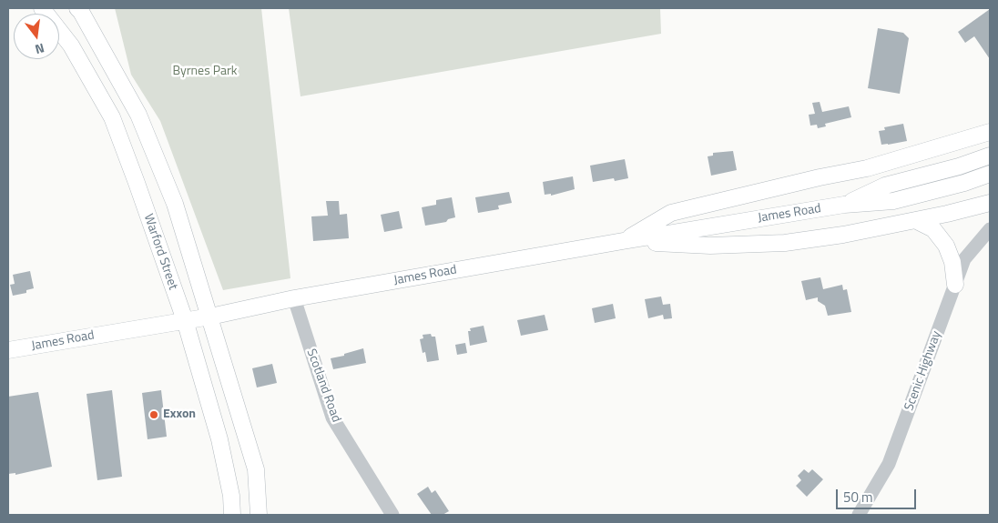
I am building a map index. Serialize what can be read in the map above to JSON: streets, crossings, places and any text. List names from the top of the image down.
{
  "streets": {
    "main road": ["James Road", "Warford Street"],
    "street": ["Scenic Highway", "Scotland Road"]
  },
  "crossings": [
    ["James Road", "Warford Street"],
    ["James Road", "Scotland Road"]
  ],
  "parks": ["Byrnes Park"],
  "places": ["Exxon"],
  "scale_bar": "50 m",
  "north": "bottom"
}
